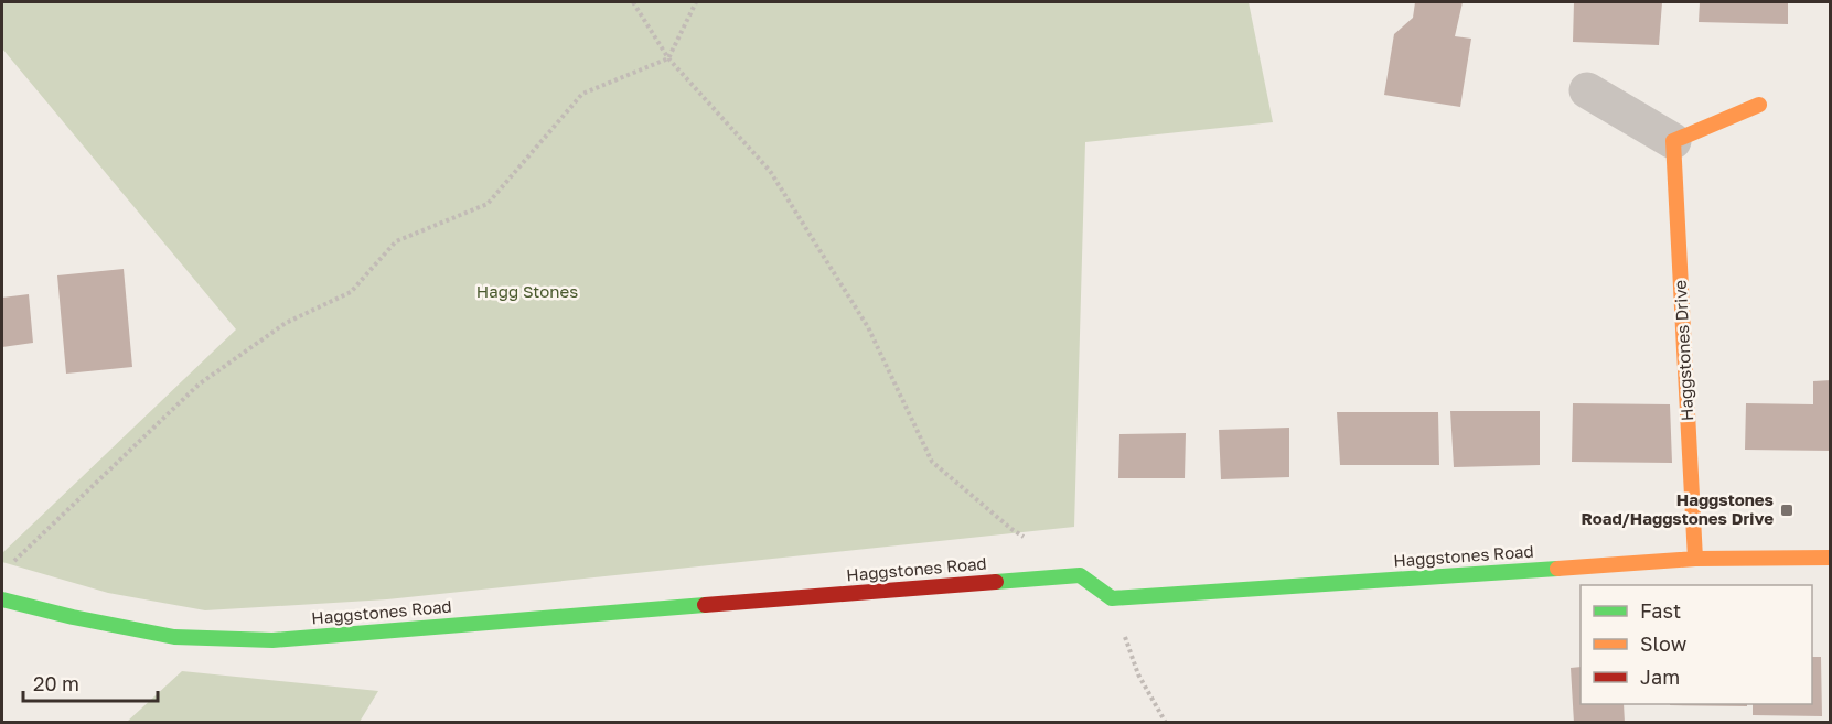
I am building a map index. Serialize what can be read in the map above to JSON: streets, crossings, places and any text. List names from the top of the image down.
{
  "streets": {
    "street": ["Haggstones Drive", "Haggstones Road"]
  },
  "crossings": [
    ["Haggstones Drive", "Haggstones Road"]
  ],
  "parks": ["Hagg Stones"],
  "places": {
    "transit": ["Haggstones Road/Haggstones Drive"]
  },
  "legend": ["Fast", "Slow", "Jam"],
  "scale_bar": "20 m"
}
